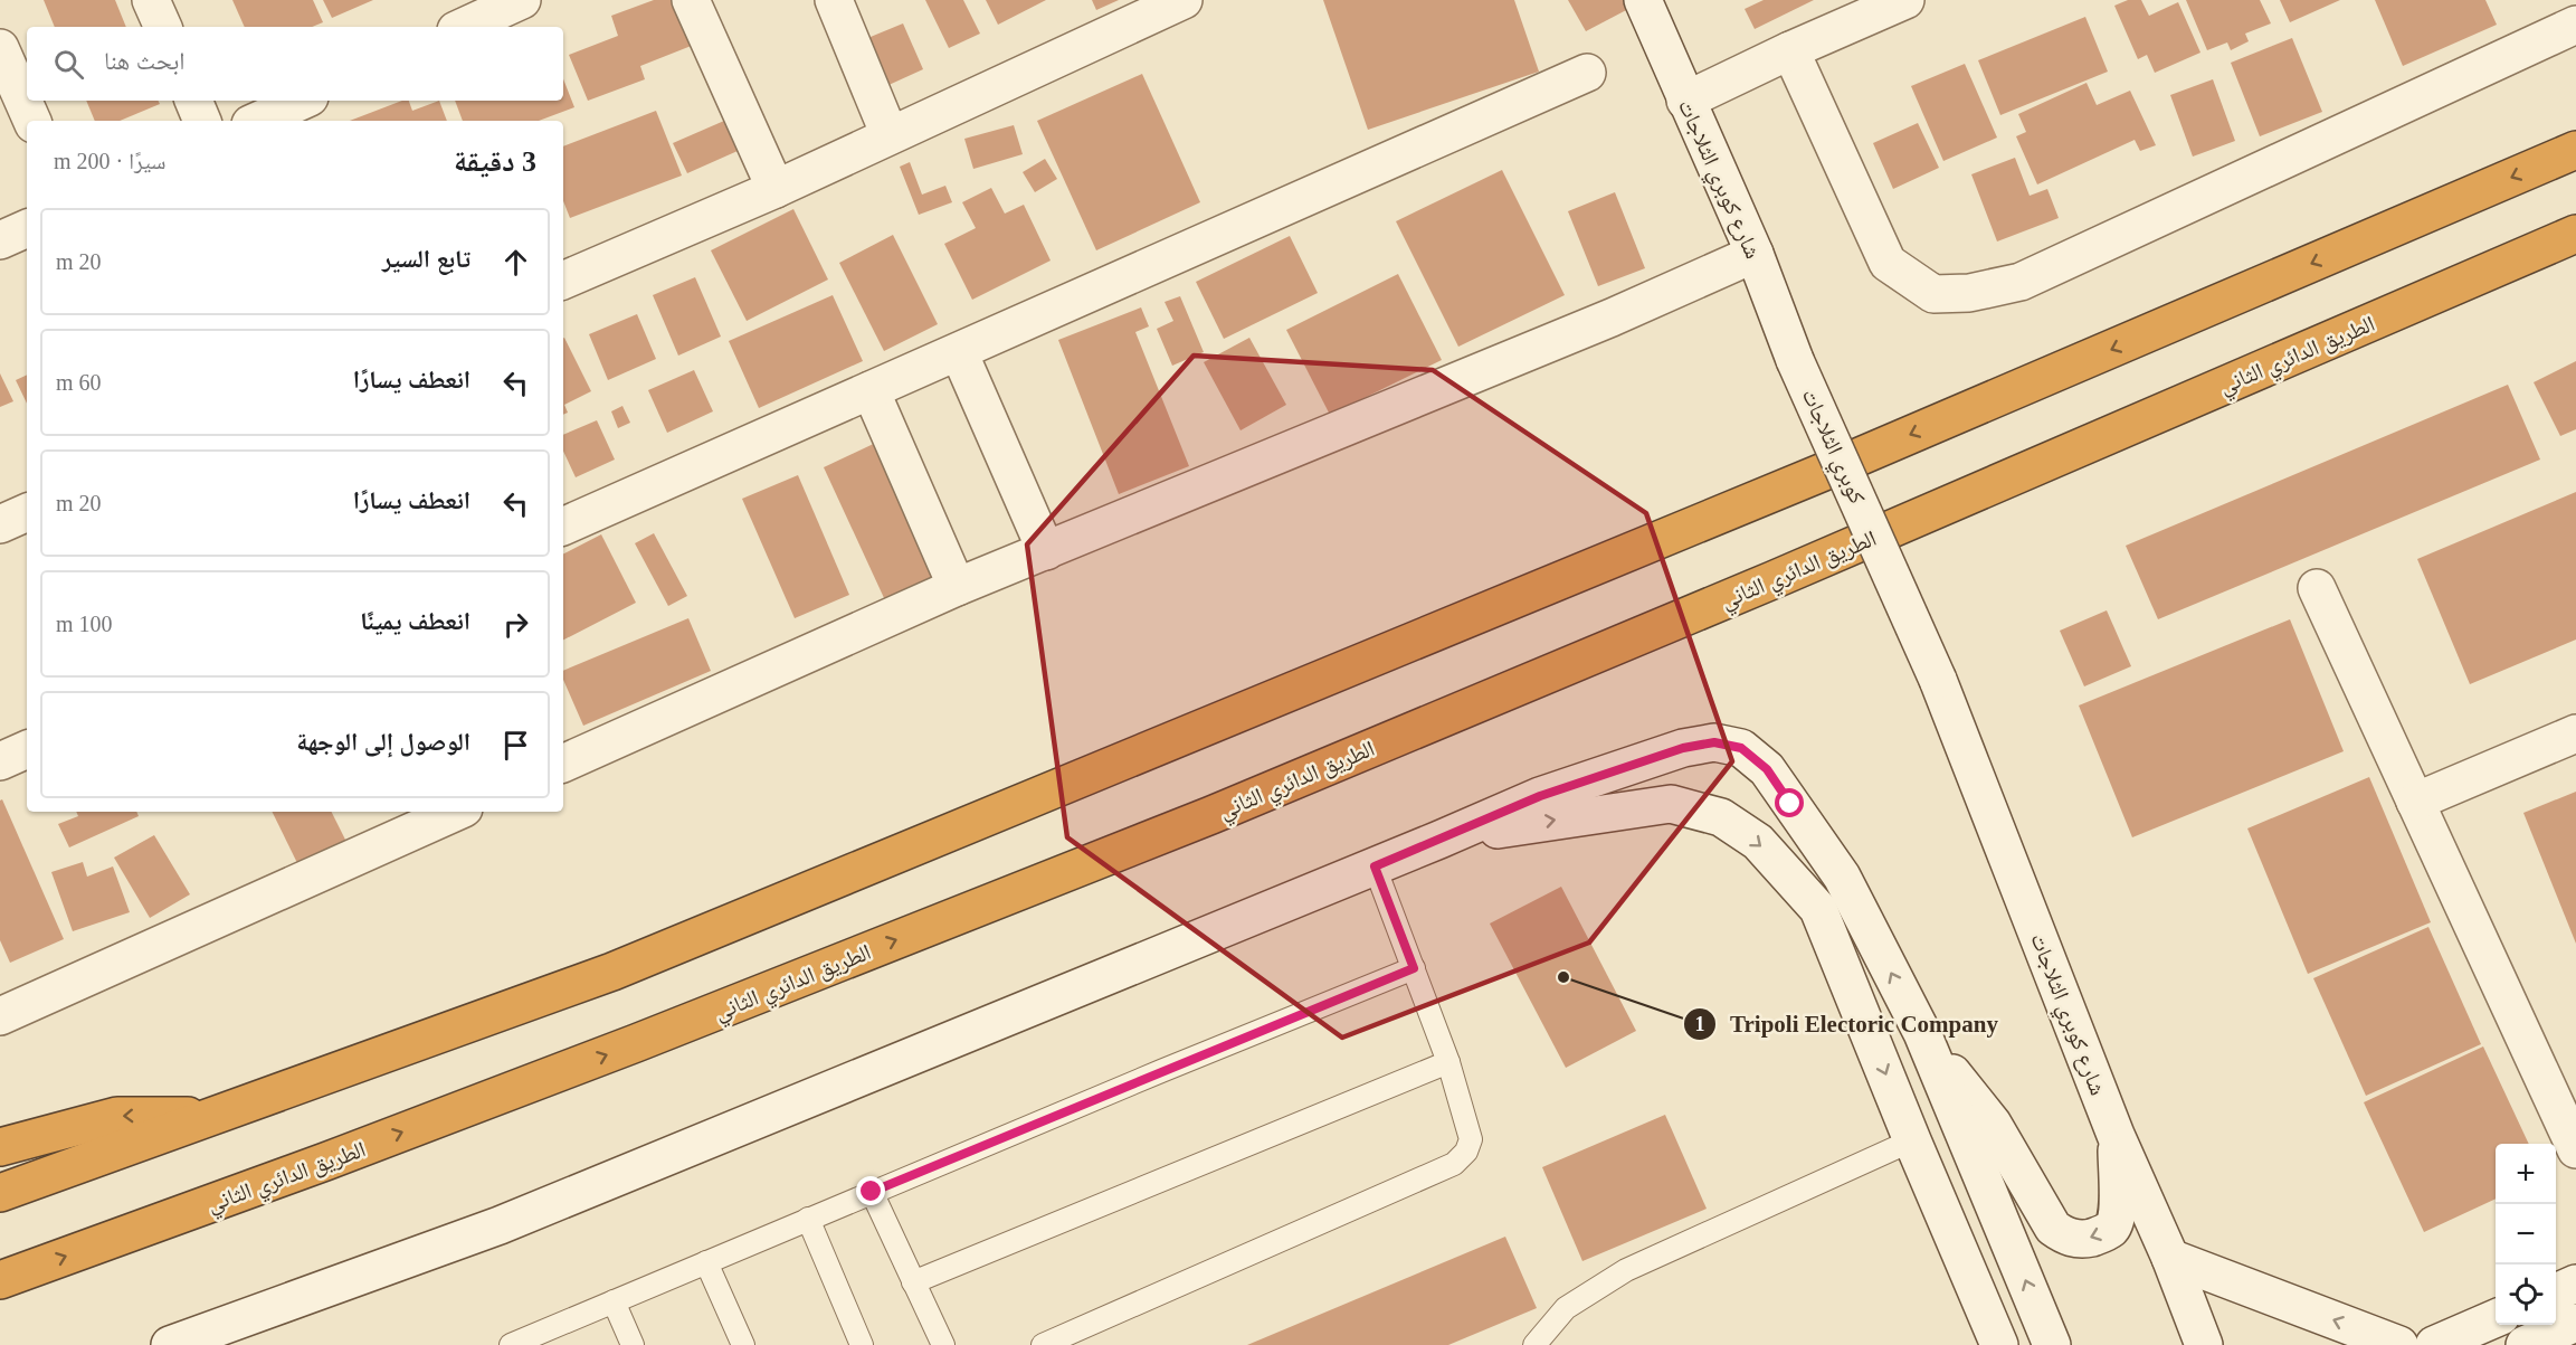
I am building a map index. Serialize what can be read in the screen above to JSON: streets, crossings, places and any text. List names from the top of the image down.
{
  "streets": {
    "highway": ["الطريق الدائري الثاني"],
    "street": ["شارع كوبري الثلاجات", "كوبري الثلاجات"]
  },
  "crossings": [
    ["شارع كوبري الثلاجات", "كوبري الثلاجات"]
  ],
  "places": ["Tripoli Electoric Company"],
  "page": {
    "search": "ابحث هنا",
    "heading": ["3 دقيقة", "سيرًا · 200 m"],
    "list": [
      ["تابع السير", "20 m"],
      ["انعطف يسارًا", "60 m"],
      ["انعطف يسارًا", "20 m"],
      ["انعطف يمينًا", "100 m"],
      "الوصول إلى الوجهة"
    ],
    "map_buttons": ["+", "−"]
  }
}
